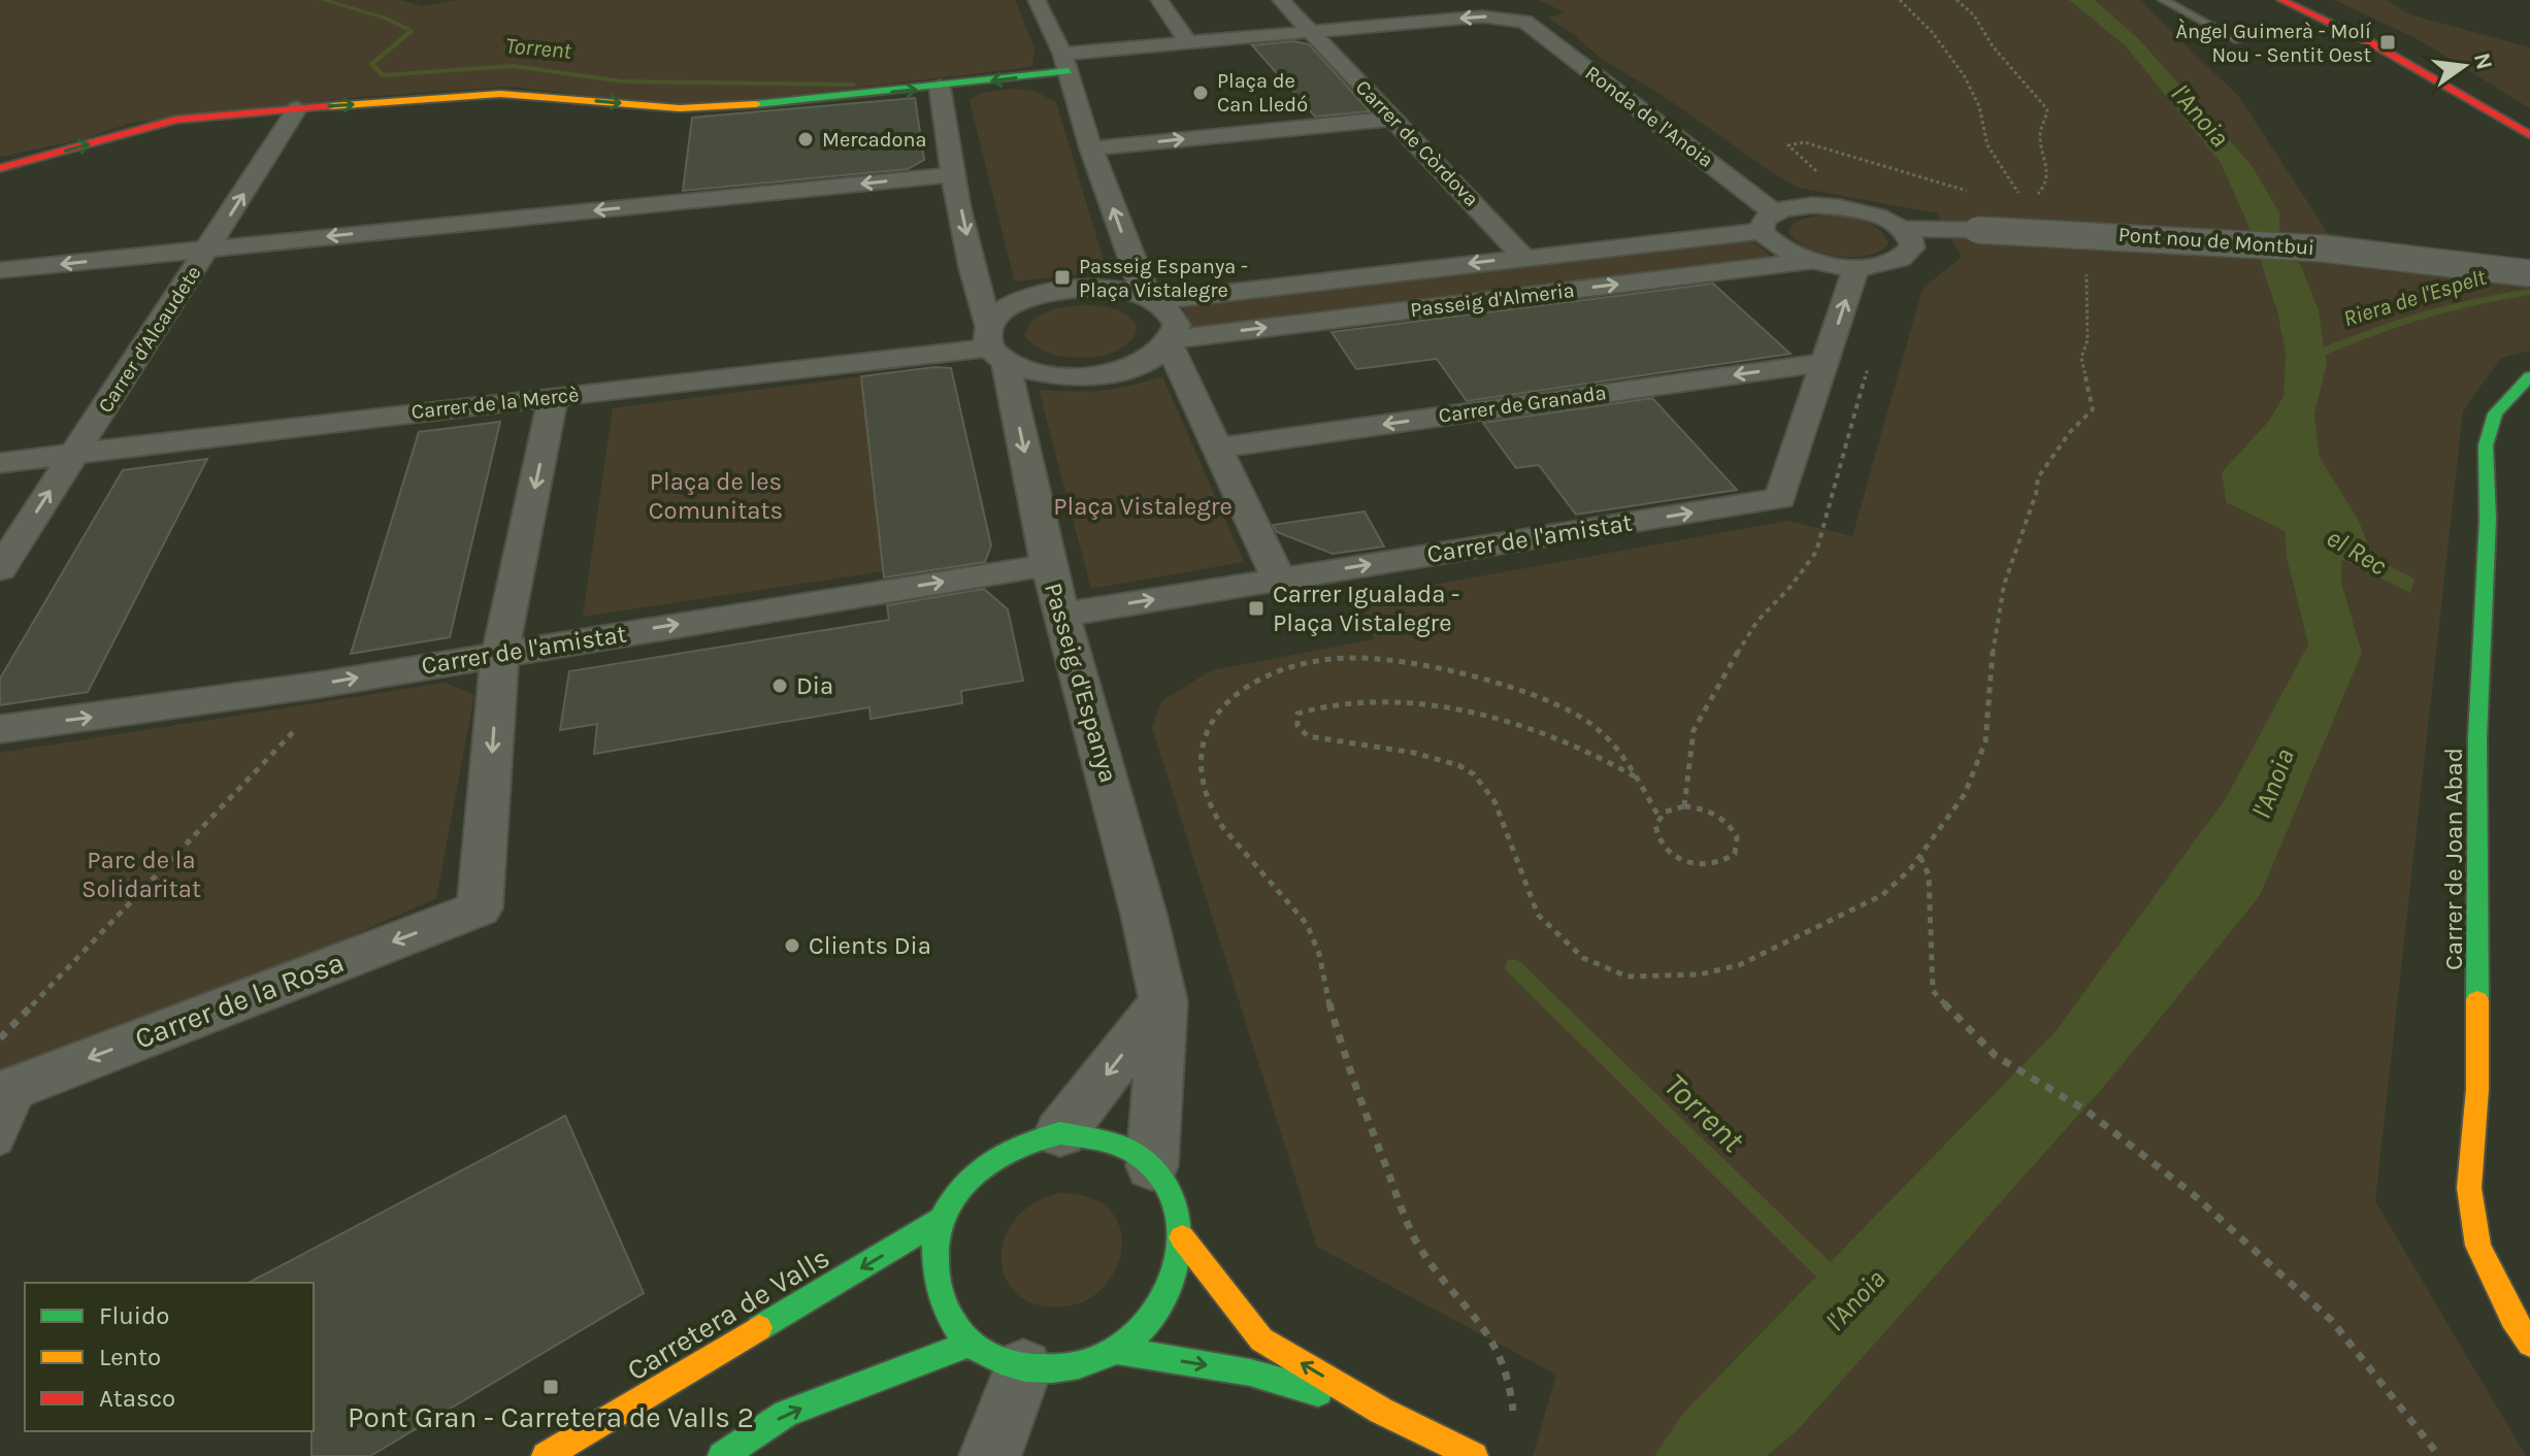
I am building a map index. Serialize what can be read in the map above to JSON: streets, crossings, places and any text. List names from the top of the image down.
{
  "streets": {
    "street": [
      "Ronda de l'Anoia",
      "Carrer de Còrdova",
      "Pont nou de Montbui",
      "Passeig d'Almeria",
      "Carrer d'Alcaudete",
      "Carrer de la Mercè",
      "Carrer de Granada",
      "Carrer de l'amistat",
      "Passeig d'Espanya",
      "Carrer de Joan Abad",
      "Carrer de la Rosa",
      "Carretera de Valls"
    ]
  },
  "crossings": [
    ["Ronda de l'Anoia", "Passeig d'Almeria"],
    ["Carrer de Còrdova", "Passeig d'Almeria"],
    ["Pont nou de Montbui", "Passeig d'Almeria"],
    ["Carrer d'Alcaudete", "Carrer de la Mercè"],
    ["Carrer de la Mercè", "Passeig d'Espanya"],
    ["Carrer de Granada", "Carrer de l'amistat"],
    ["Carrer de l'amistat", "Passeig d'Espanya"],
    ["Carrer de l'amistat", "Carrer de la Rosa"],
    ["Passeig d'Espanya", "Carretera de Valls"]
  ],
  "one_way": [
    "Ronda de l'Anoia",
    "Carrer d'Alcaudete",
    "Carrer de l'amistat",
    "Carrer de la Rosa"
  ],
  "water": [
    "Torrent",
    "l'Anoia",
    "Riera de l'Espelt",
    "el Rec"
  ],
  "parks": ["Plaça de les Comunitats", "Plaça Vistalegre", "Parc de la Solidaritat"],
  "places": {
    "transit": [
      "Àngel Guimerà - Molí Nou - Sentit Oest",
      "Passeig Espanya - Plaça Vistalegre",
      "Carrer Igualada - Plaça Vistalegre",
      "Pont Gran - Carretera de Valls 2"
    ],
    "other": [
      "Plaça de Can Lledó",
      "Mercadona",
      "Dia",
      "Clients Dia"
    ]
  },
  "legend": ["Fluido", "Lento", "Atasco"],
  "north": "right"
}
